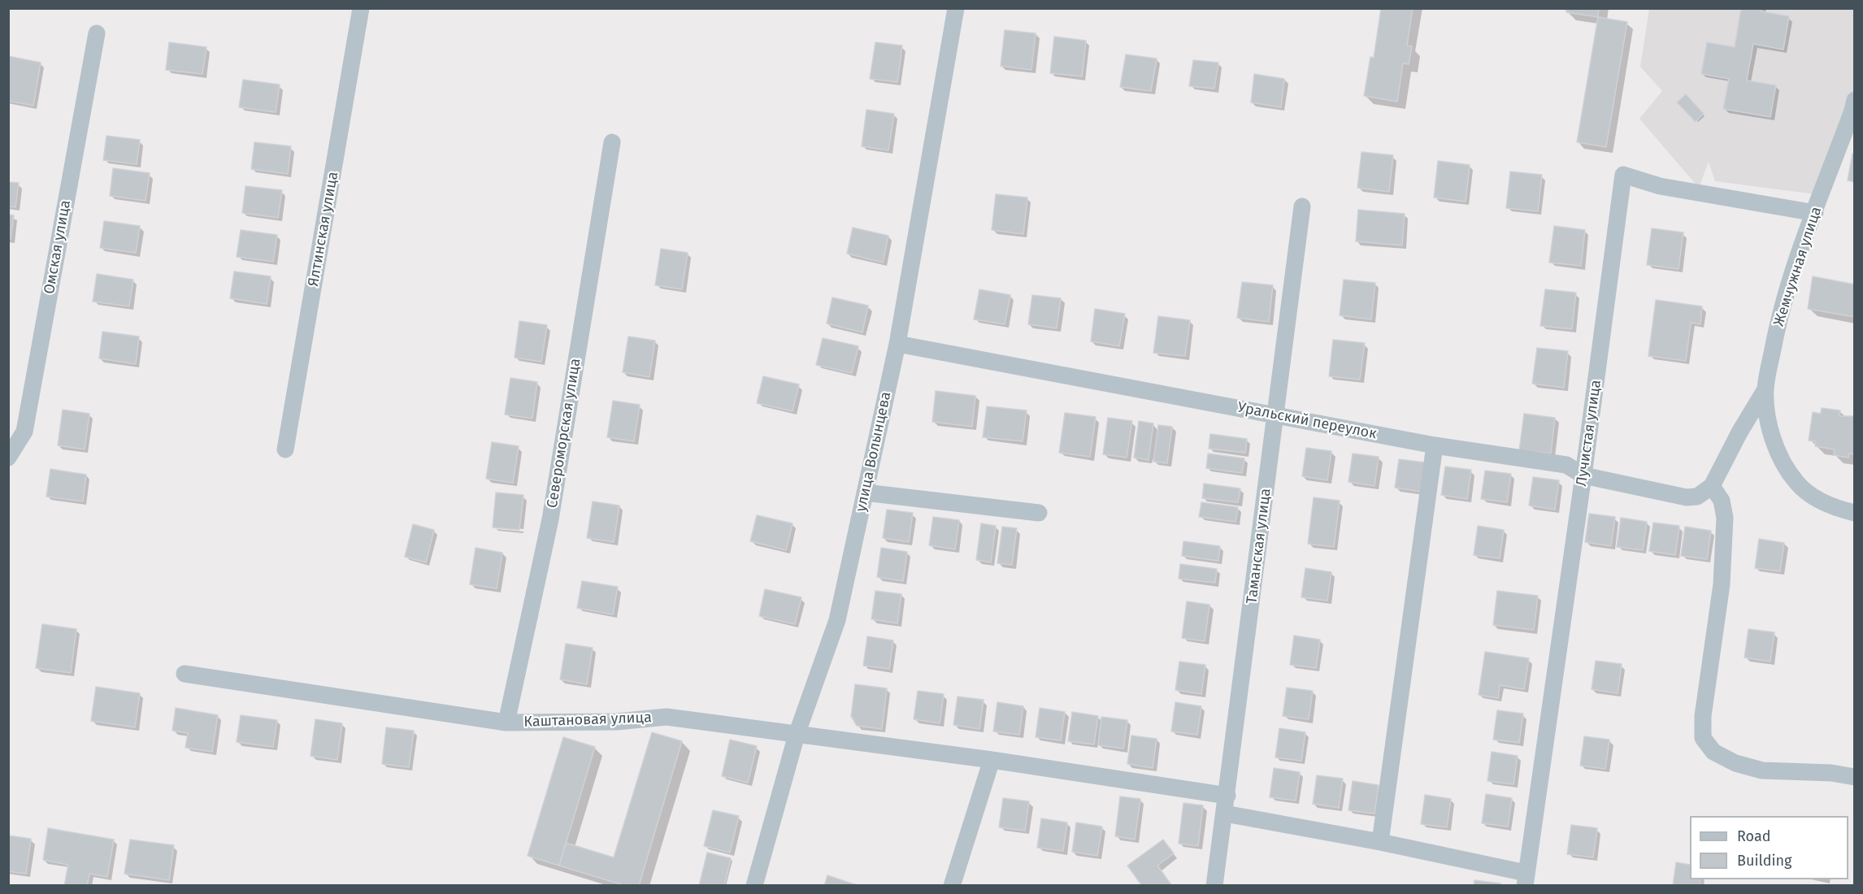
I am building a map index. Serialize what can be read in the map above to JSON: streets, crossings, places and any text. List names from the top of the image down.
{
  "streets": {
    "street": [
      "Ялтинская улица",
      "Омская улица",
      "Жемчужная улица",
      "Уральский переулок",
      "Североморская улица",
      "Лучистая улица",
      "улица Волынцева",
      "Таманская улица",
      "Каштановая улица"
    ]
  },
  "crossings": [
    ["Жемчужная улица", "Лучистая улица"],
    ["Уральский переулок", "Лучистая улица"],
    ["Уральский переулок", "улица Волынцева"],
    ["Уральский переулок", "Таманская улица"],
    ["Североморская улица", "Каштановая улица"],
    ["улица Волынцева", "Каштановая улица"],
    ["Таманская улица", "Каштановая улица"]
  ],
  "legend": ["Road", "Building"]
}
